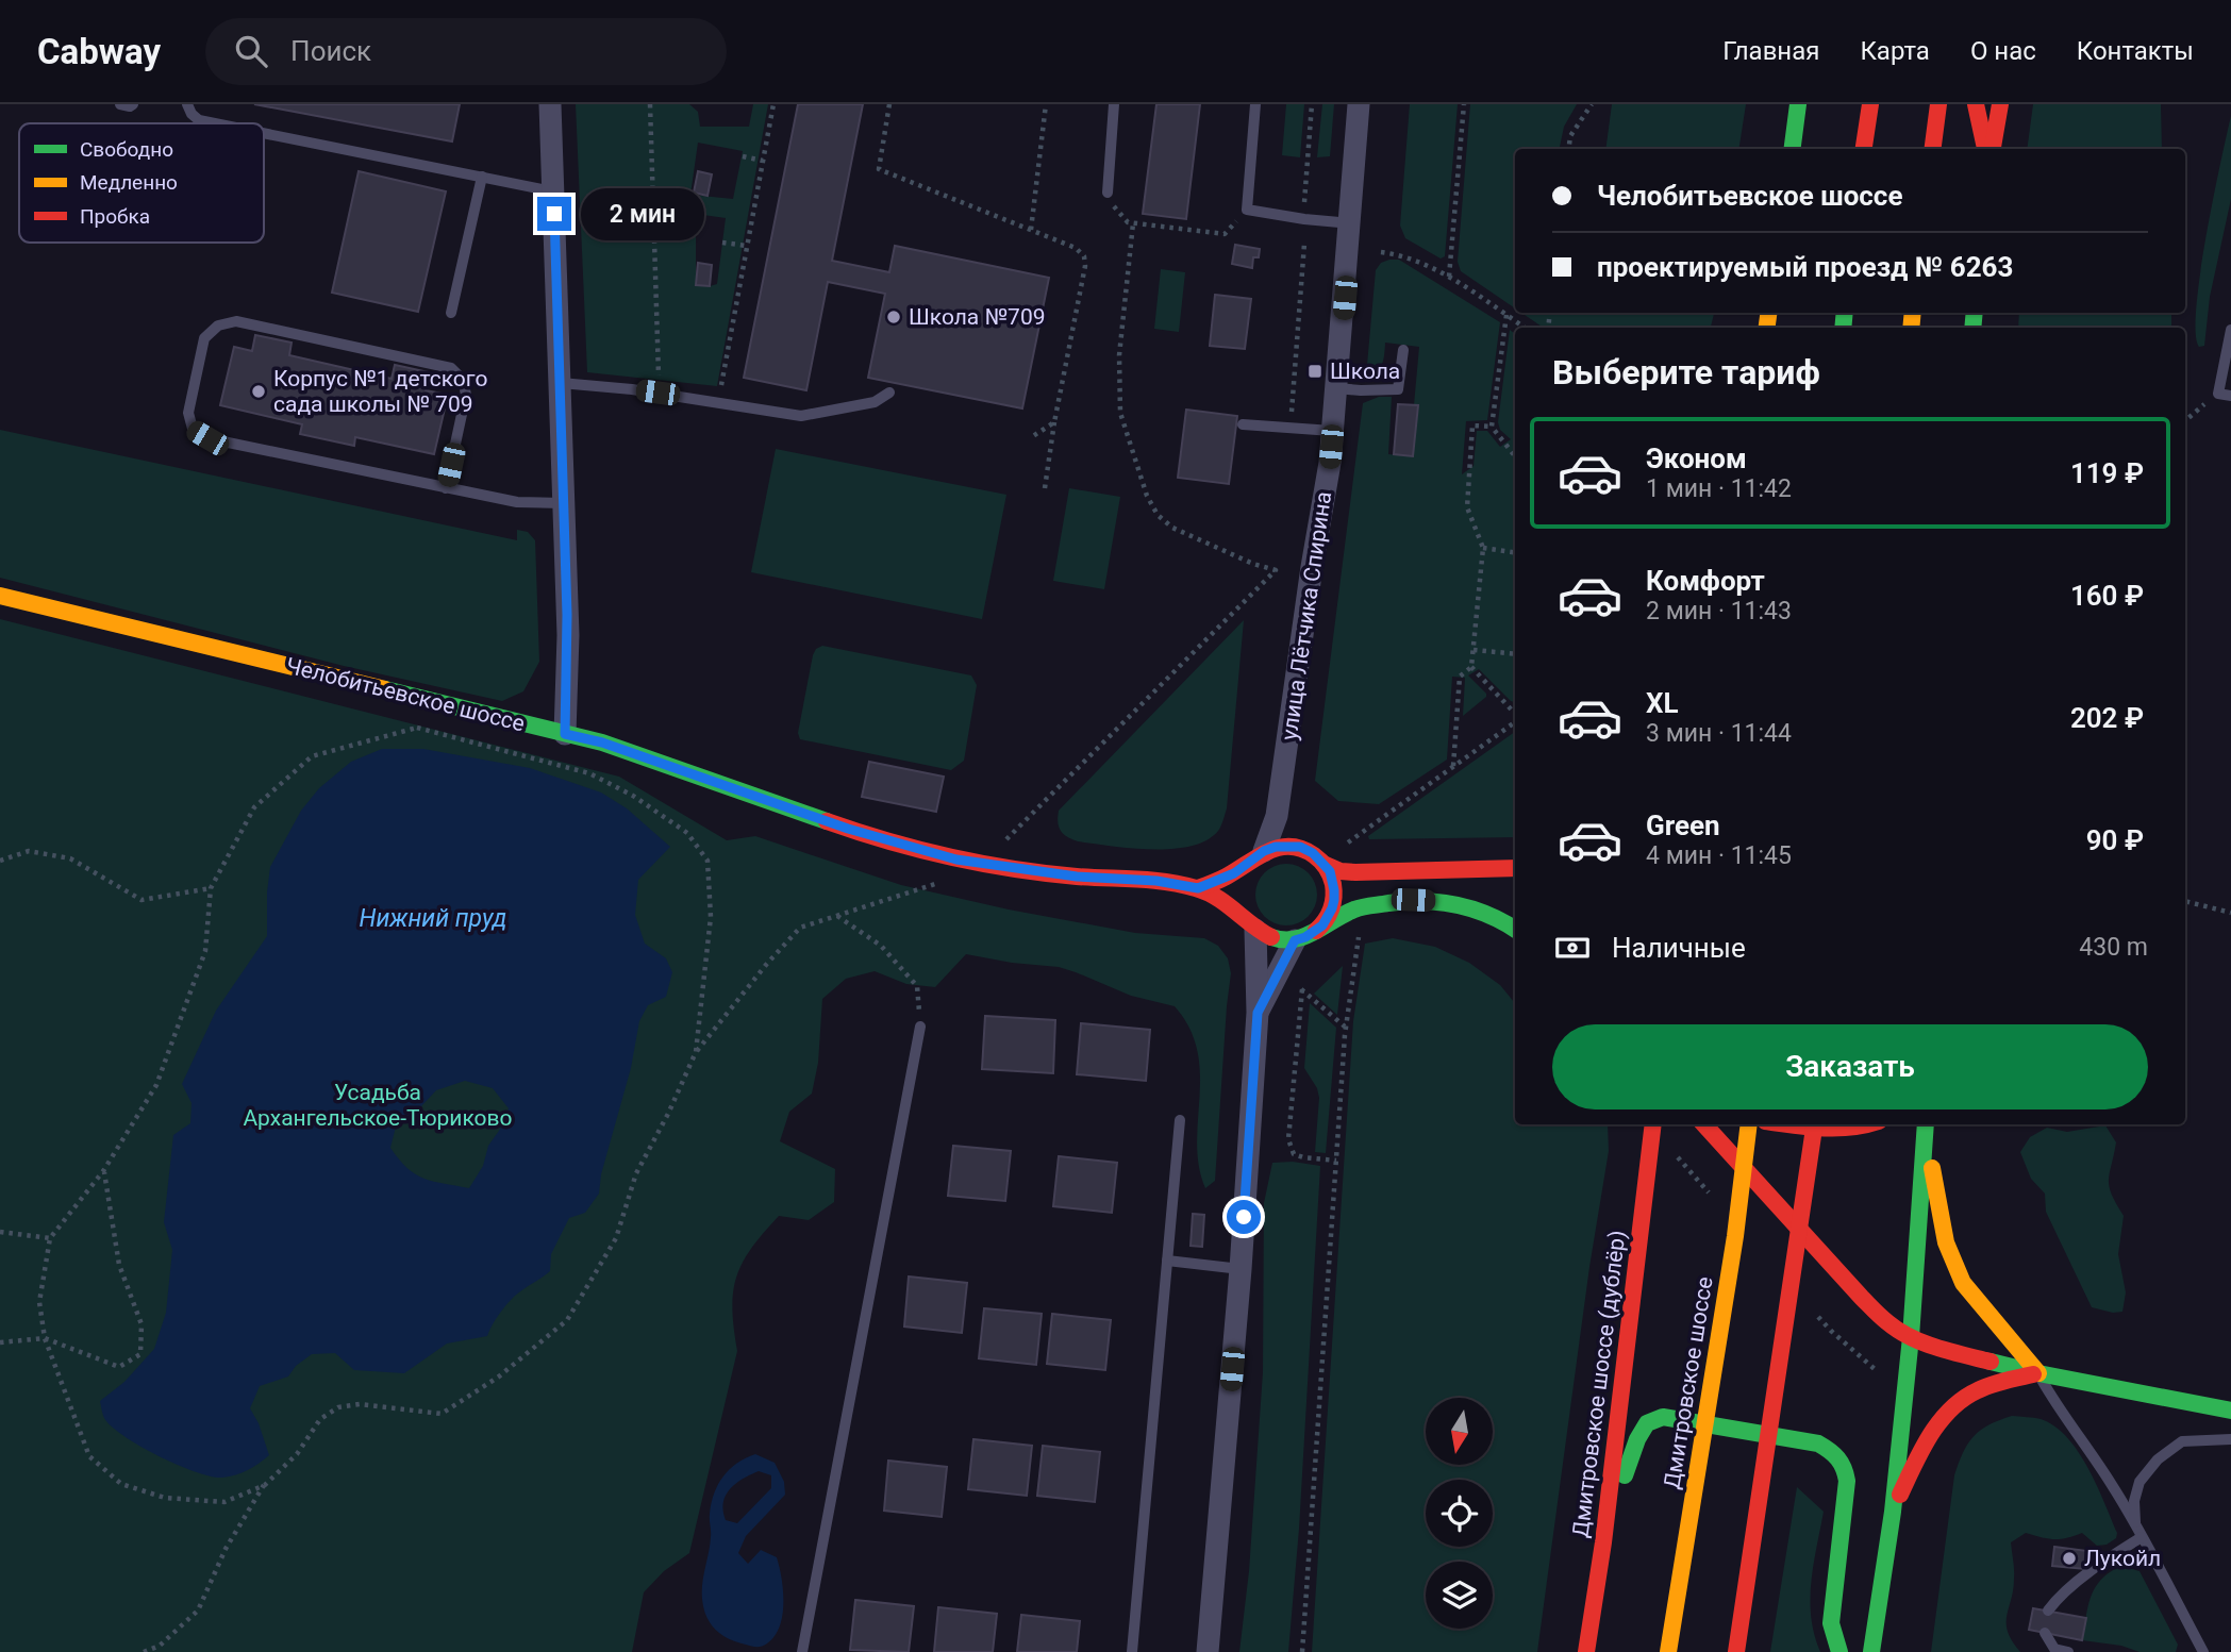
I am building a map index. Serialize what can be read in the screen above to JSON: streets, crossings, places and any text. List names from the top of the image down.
{
  "streets": {
    "main road": ["Челобитьевское шоссе", "Дмитровское шоссе", "Дмитровское шоссе (дублёр)"],
    "street": ["улица Лётчика Спирина"]
  },
  "crossings": [
    ["улица Лётчика Спирина", "Челобитьевское шоссе"]
  ],
  "water": ["Нижний пруд"],
  "parks": ["Усадьба Архангельское-Тюриково"],
  "places": {
    "other": ["Школа №709", "Корпус №1 детского сада школы № 709", "Лукойл"],
    "transit": ["Школа"]
  },
  "legend": ["Свободно", "Медленно", "Пробка"],
  "north": "bottom",
  "page": {
    "header": "Cabway",
    "search": "Поиск",
    "nav": [
      "Главная",
      "Карта",
      "О нас",
      "Контакты"
    ],
    "banner": ["Челобитьевское шоссе", "проектируемый проезд № 6263"],
    "bubble": "2 мин",
    "heading": "Выберите тариф",
    "list": [
      {
        "name": "Эконом",
        "note": "1 мин · 11:42",
        "value": "119 ₽"
      },
      {
        "name": "Комфорт",
        "note": "2 мин · 11:43",
        "value": "160 ₽"
      },
      {
        "name": "XL",
        "note": "3 мин · 11:44",
        "value": "202 ₽"
      },
      {
        "name": "Green",
        "note": "4 мин · 11:45",
        "value": "90 ₽"
      }
    ],
    "pay": ["Наличные", "430 m"],
    "buttons": "Заказать"
  }
}
